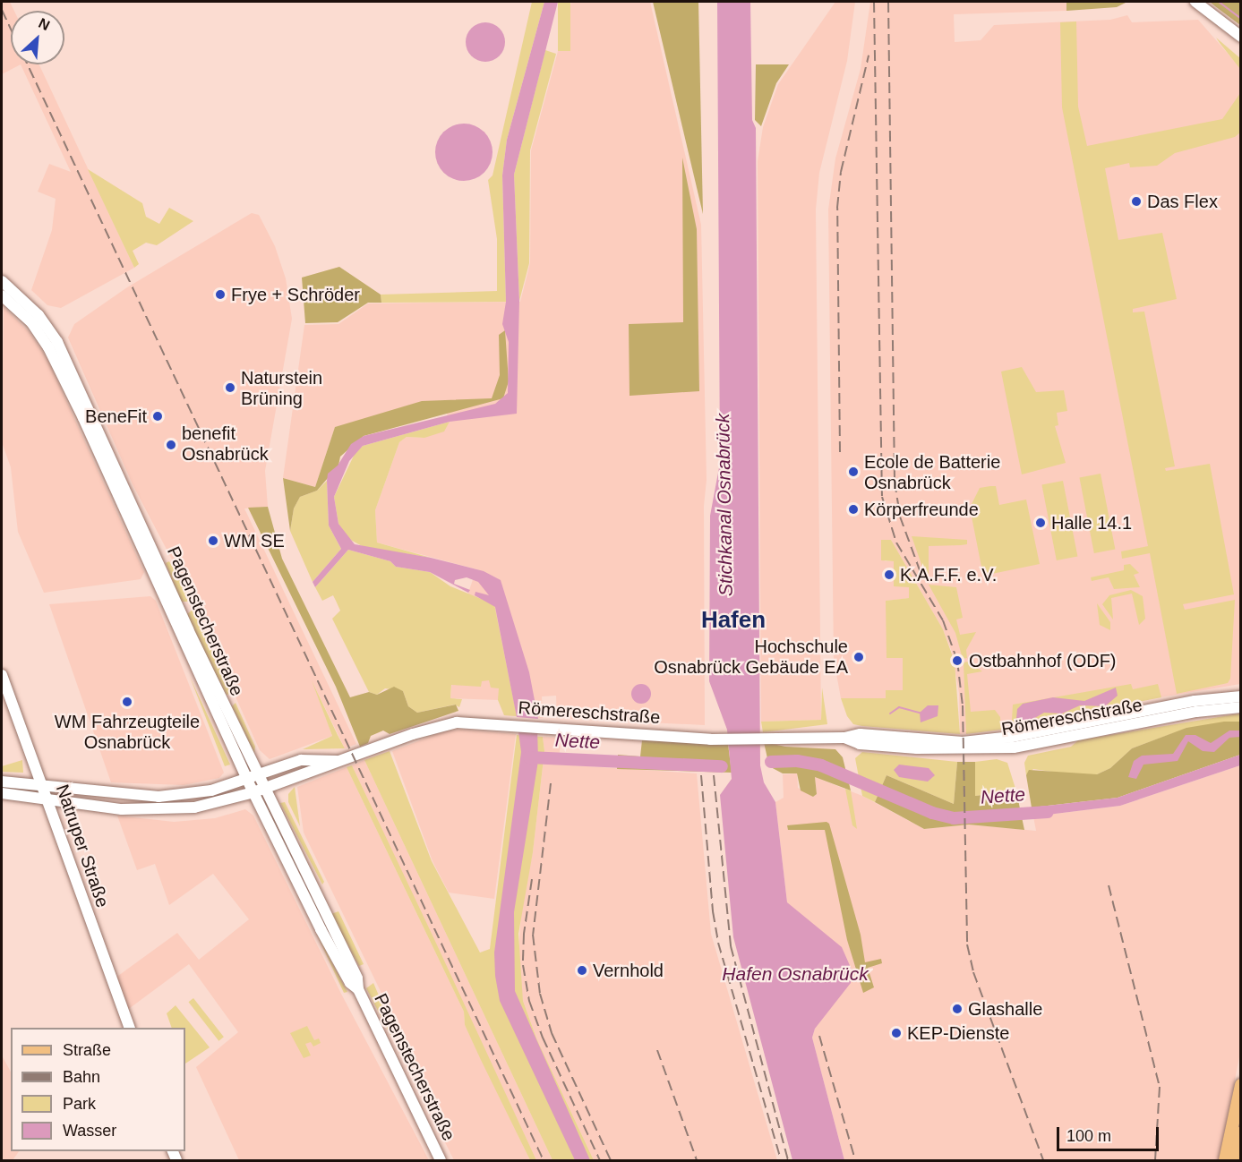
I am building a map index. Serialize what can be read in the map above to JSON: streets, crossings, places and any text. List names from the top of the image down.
{
  "streets": {
    "main road": ["Pagenstecherstraße", "Römereschstraße", "Natruper Straße"]
  },
  "crossings": [
    ["Pagenstecherstraße", "Römereschstraße"],
    ["Römereschstraße", "Natruper Straße"]
  ],
  "districts": ["Hafen"],
  "water": ["Stichkanal Osnabrück", "Nette", "Hafen Osnabrück"],
  "places": [
    "Das Flex",
    "Frye + Schröder",
    "Naturstein Brüning",
    "BeneFit",
    "benefit Osnabrück",
    "Ecole de Batterie Osnabrück",
    "Körperfreunde",
    "Halle 14.1",
    "WM SE",
    "K.A.F.F. e.V.",
    "Hochschule Osnabrück Gebäude EA",
    "Ostbahnhof (ODF)",
    "WM Fahrzeugteile Osnabrück",
    "Vernhold",
    "Glashalle",
    "KEP-Dienste"
  ],
  "legend": [
    "Straße",
    "Bahn",
    "Park",
    "Wasser"
  ],
  "scale_bar": "100 m",
  "north": "top right"
}
